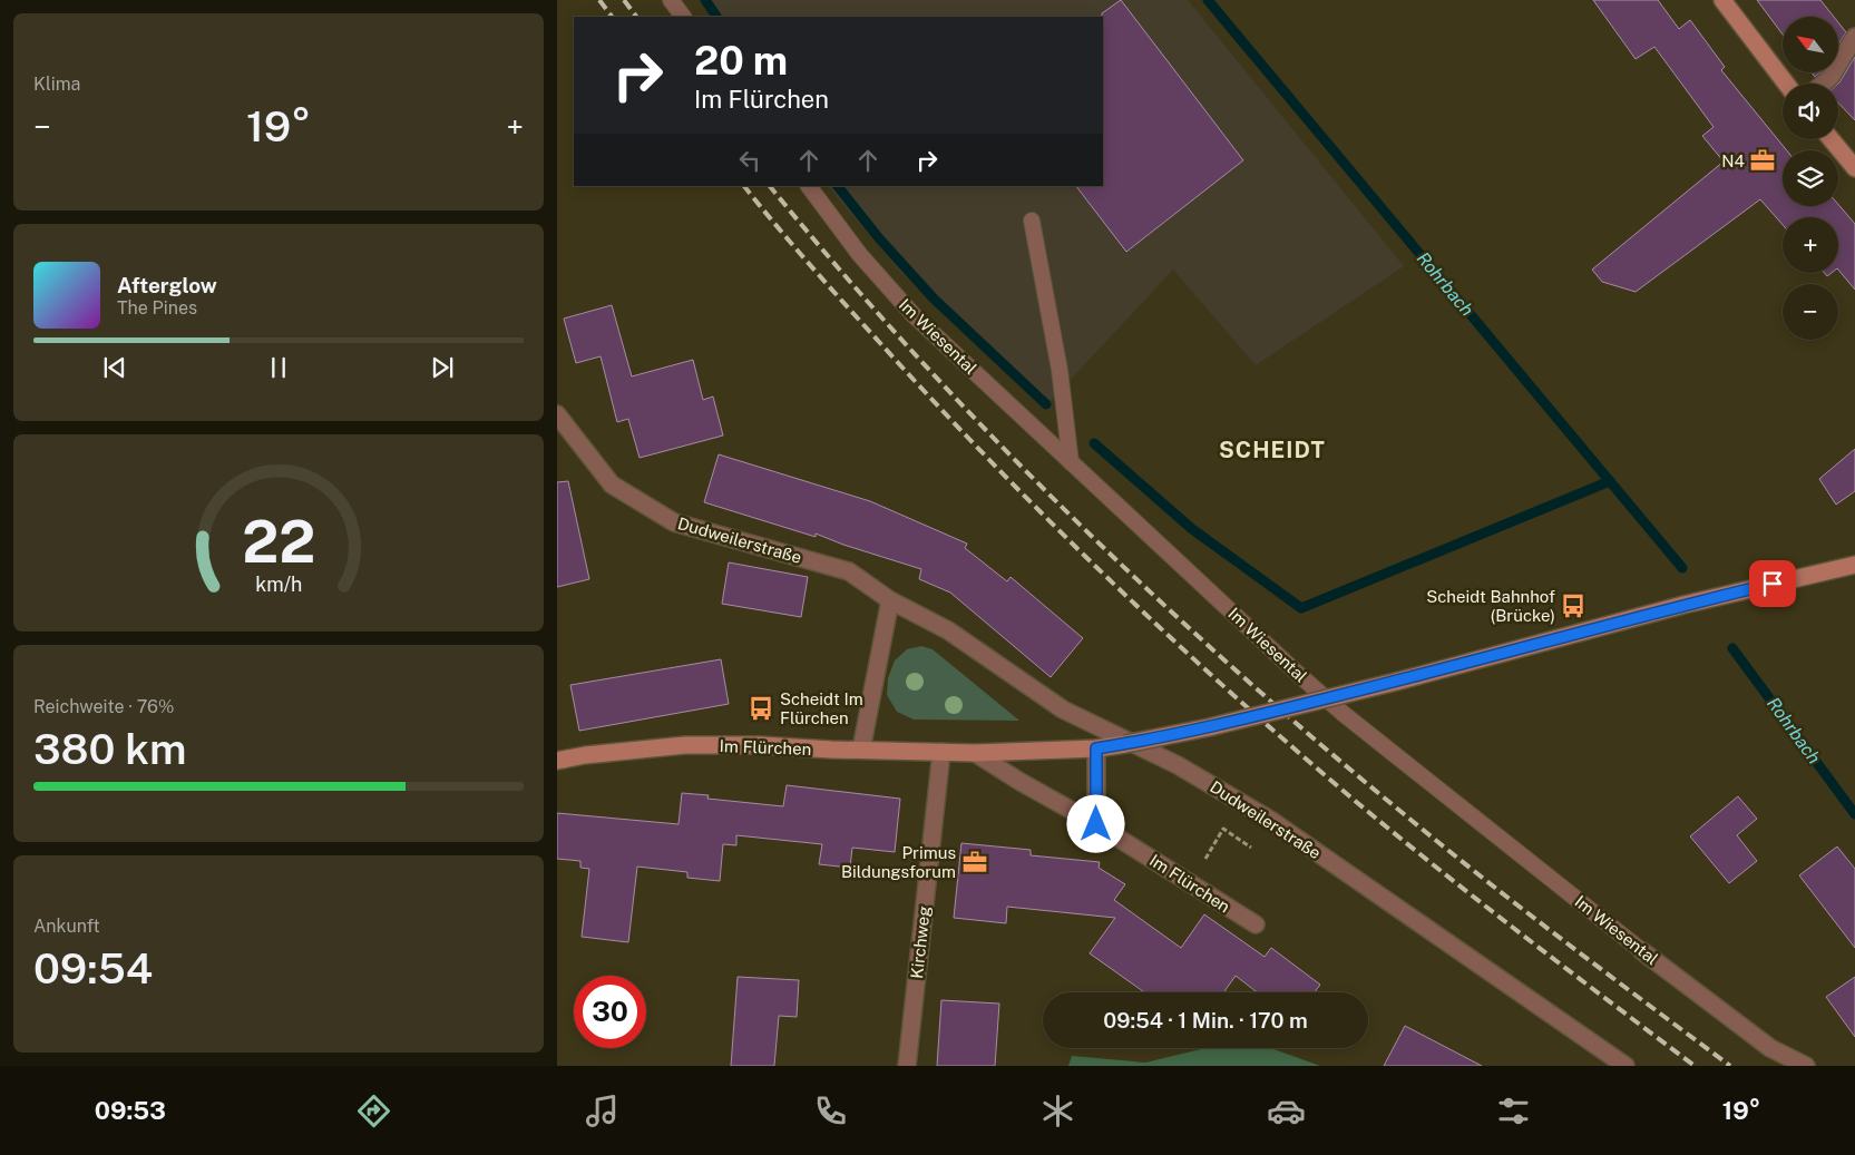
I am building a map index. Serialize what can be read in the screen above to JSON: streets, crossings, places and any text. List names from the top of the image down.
{
  "streets": {
    "street": [
      "Im Wiesental",
      "Dudweilerstraße",
      "Im Flürchen",
      "Kirchweg"
    ]
  },
  "crossings": [
    ["Im Flürchen", "Kirchweg"]
  ],
  "districts": ["SCHEIDT"],
  "water": ["Rohrbach"],
  "places": {
    "office": ["N4", "Primus Bildungsforum"],
    "bus stop": ["Scheidt Bahnhof (Brücke)", "Scheidt Im Flürchen"]
  },
  "north": "top left",
  "page": {
    "tile": [
      "Klima",
      ["Reichweite · 76%", "380 km"],
      ["Ankunft", "09:54"]
    ],
    "map_buttons": ["+", "−"],
    "turn": ["20 m", "Im Flürchen"],
    "heat": ["−", "19°", "+"],
    "song": ["Afterglow", "The Pines"],
    "limit": "30",
    "trip": "09:54 · 1 Min. · 170 m",
    "tabs": ["09:53", "19°"],
    "gauge": ["22", "km/h"]
  }
}
